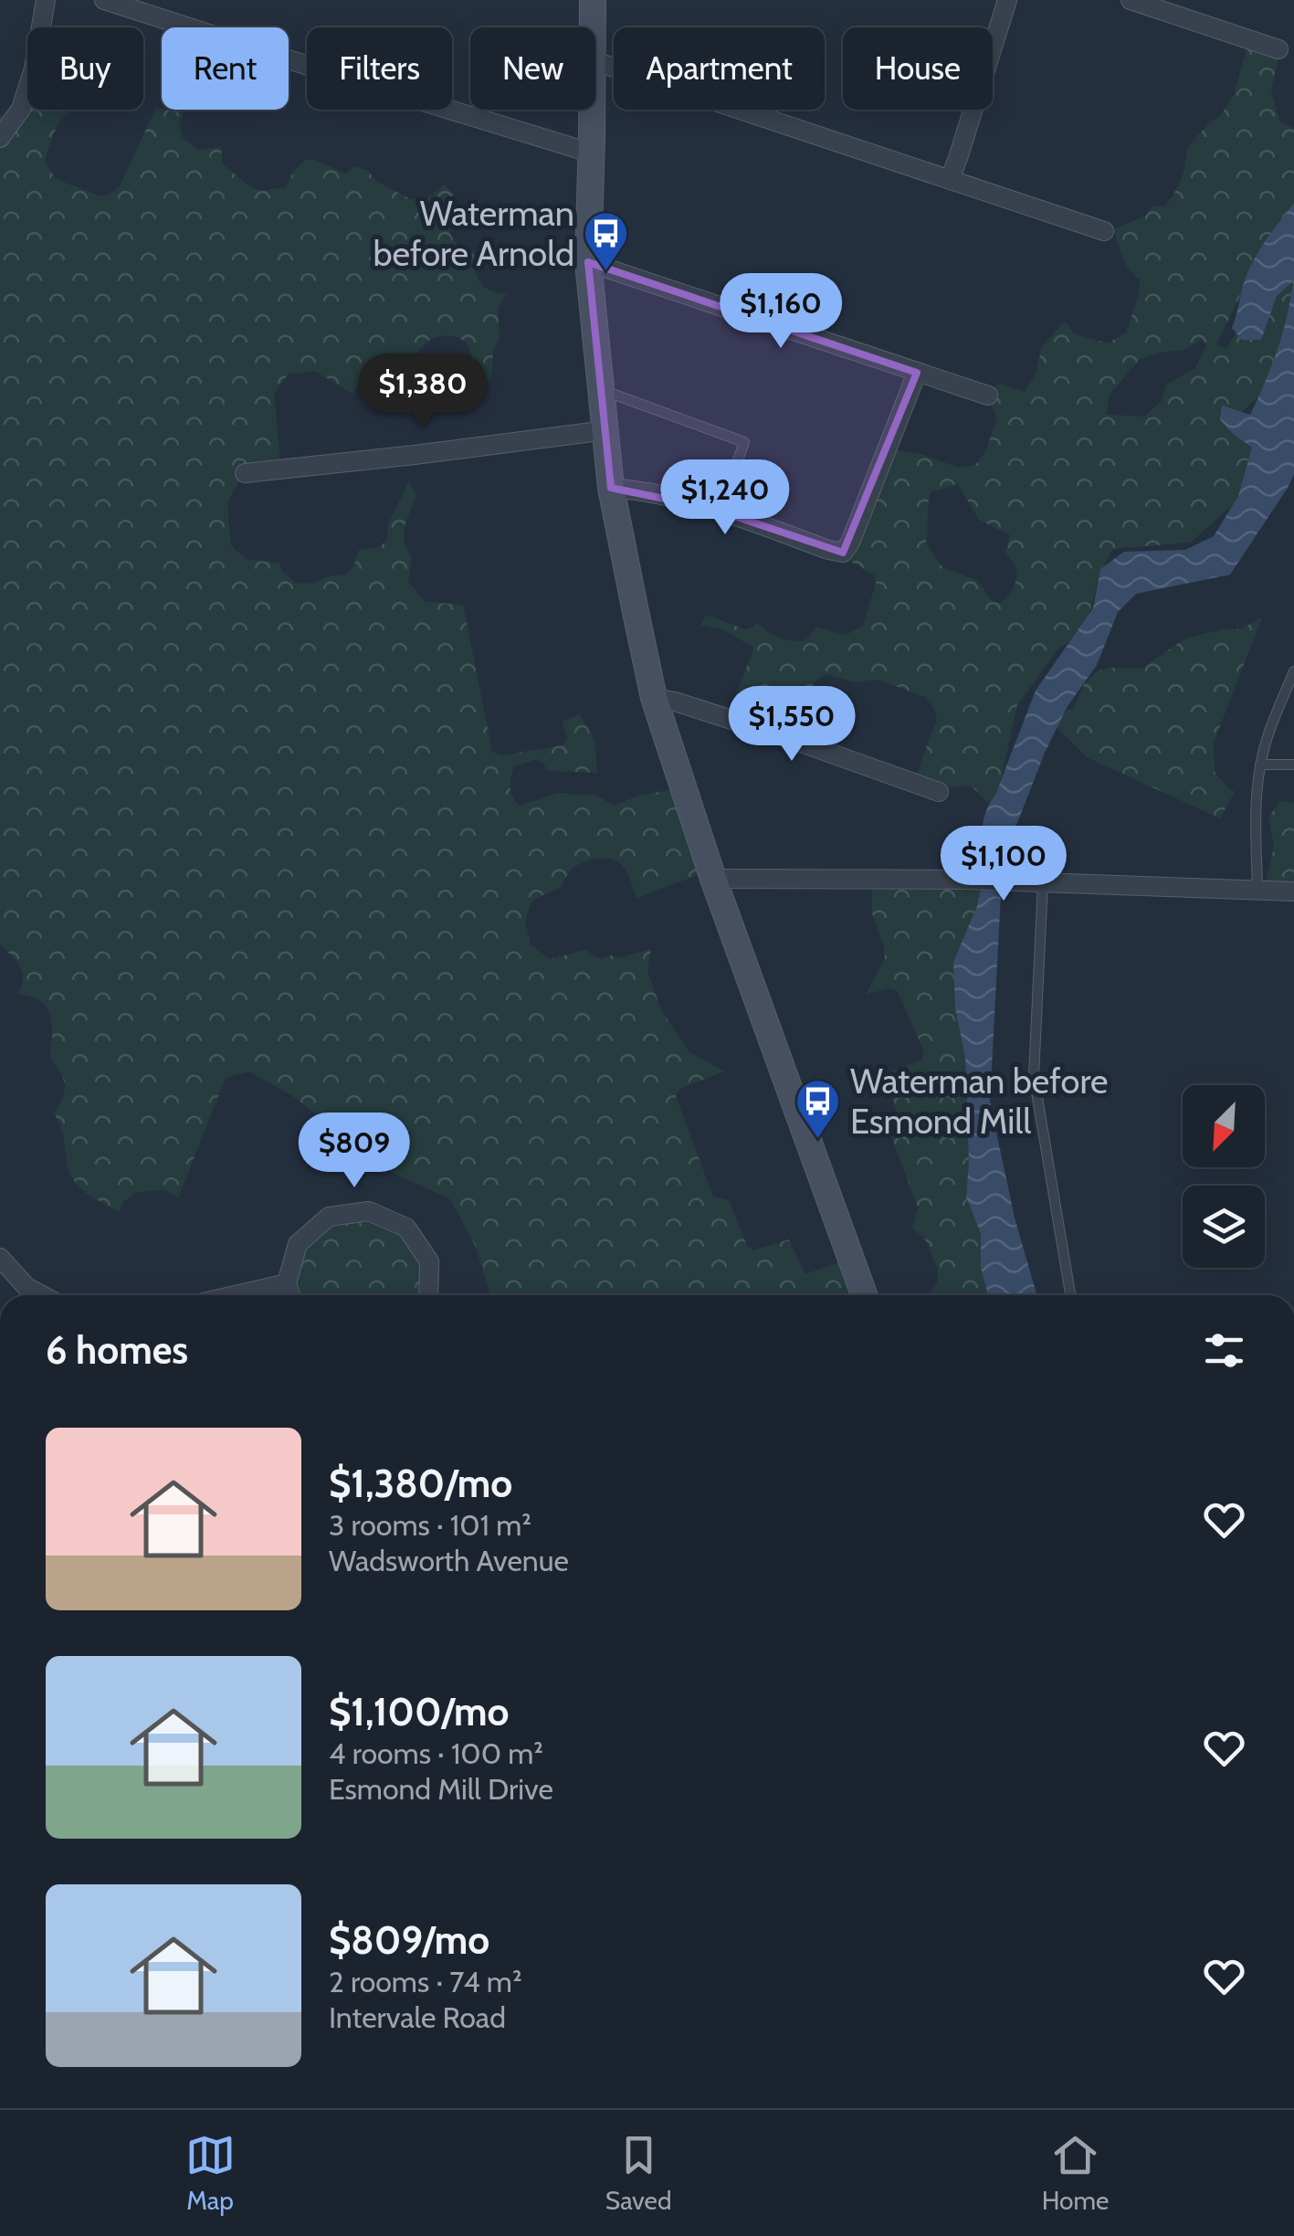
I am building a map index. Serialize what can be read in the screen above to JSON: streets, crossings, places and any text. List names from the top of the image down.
{
  "places": {
    "bus stop": ["Waterman before Arnold", "Waterman before Esmond Mill"]
  },
  "north": "bottom left",
  "page": {
    "chip": [
      "Buy",
      "Rent",
      "Filters",
      "New",
      "Apartment",
      "House"
    ],
    "price": [
      "$1,160",
      "$1,380",
      "$1,240",
      "$1,550",
      "$1,100",
      "$809"
    ],
    "heading": "6 homes",
    "list": [
      {
        "name": "$1,380/mo",
        "note": "3 rooms · 101 m² · Wadsworth Avenue"
      },
      {
        "name": "$1,100/mo",
        "note": "4 rooms · 100 m² · Esmond Mill Drive"
      },
      {
        "name": "$809/mo",
        "note": "2 rooms · 74 m² · Intervale Road"
      }
    ],
    "tabs": ["Map", "Saved", "Home"]
  }
}
